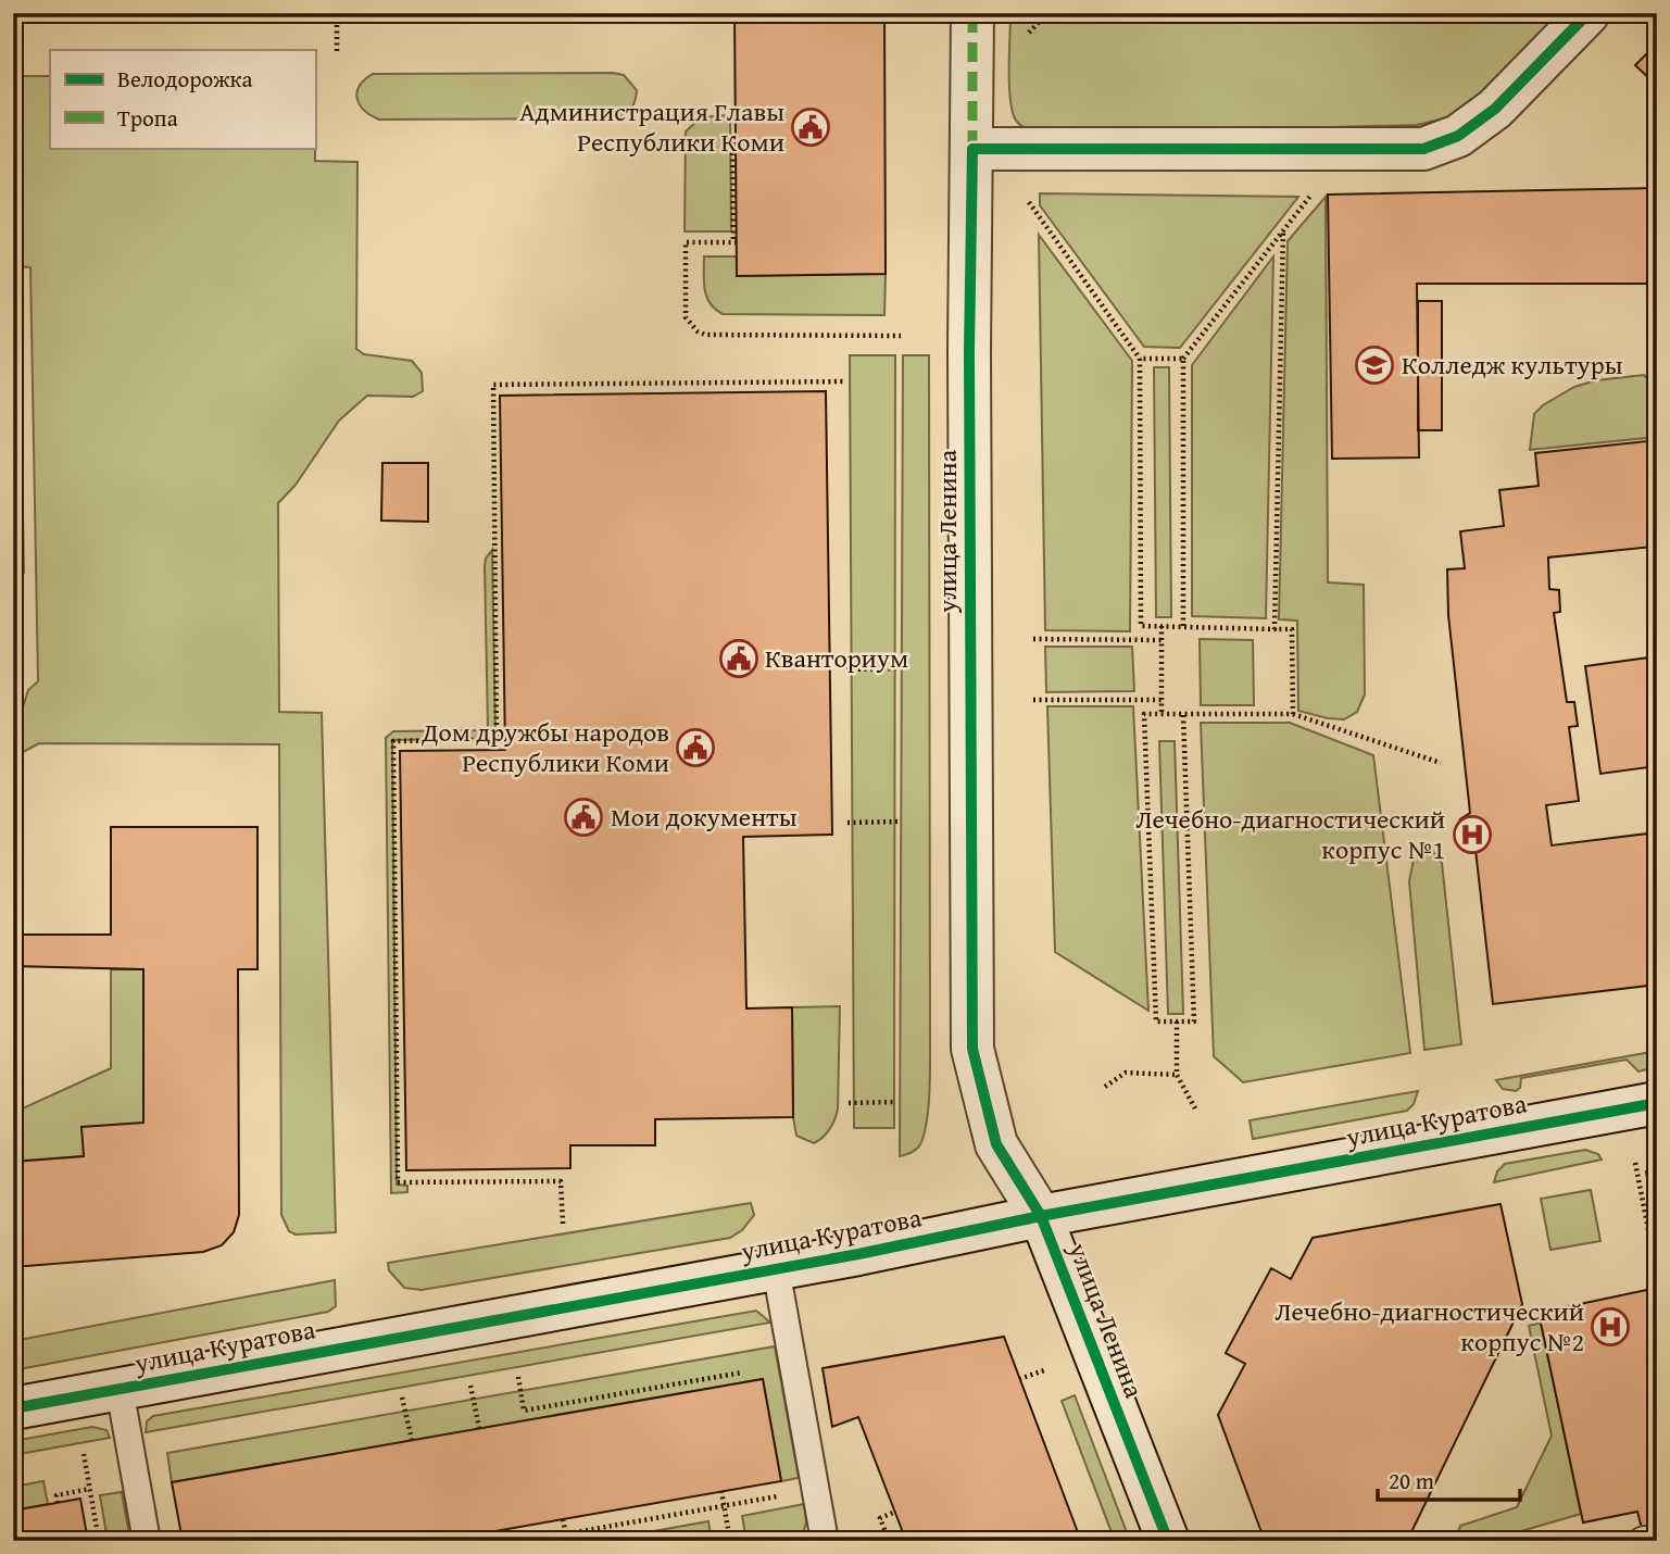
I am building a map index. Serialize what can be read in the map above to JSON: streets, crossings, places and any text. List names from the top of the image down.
{
  "streets": {
    "street": ["улица Ленина", "улица Куратова"]
  },
  "crossings": [
    ["улица Ленина", "улица Куратова"]
  ],
  "places": {
    "public building": [
      "Администрация Главы Республики Коми",
      "Кванториум",
      "Дом дружбы народов Республики Коми",
      "Мои документы"
    ],
    "school or university": ["Колледж культуры"],
    "hospital": ["Лечебно-диагностический корпус №1", "Лечебно-диагностический корпус №2"]
  },
  "legend": ["Велодорожка", "Тропа"],
  "scale_bar": "20 m"
}
